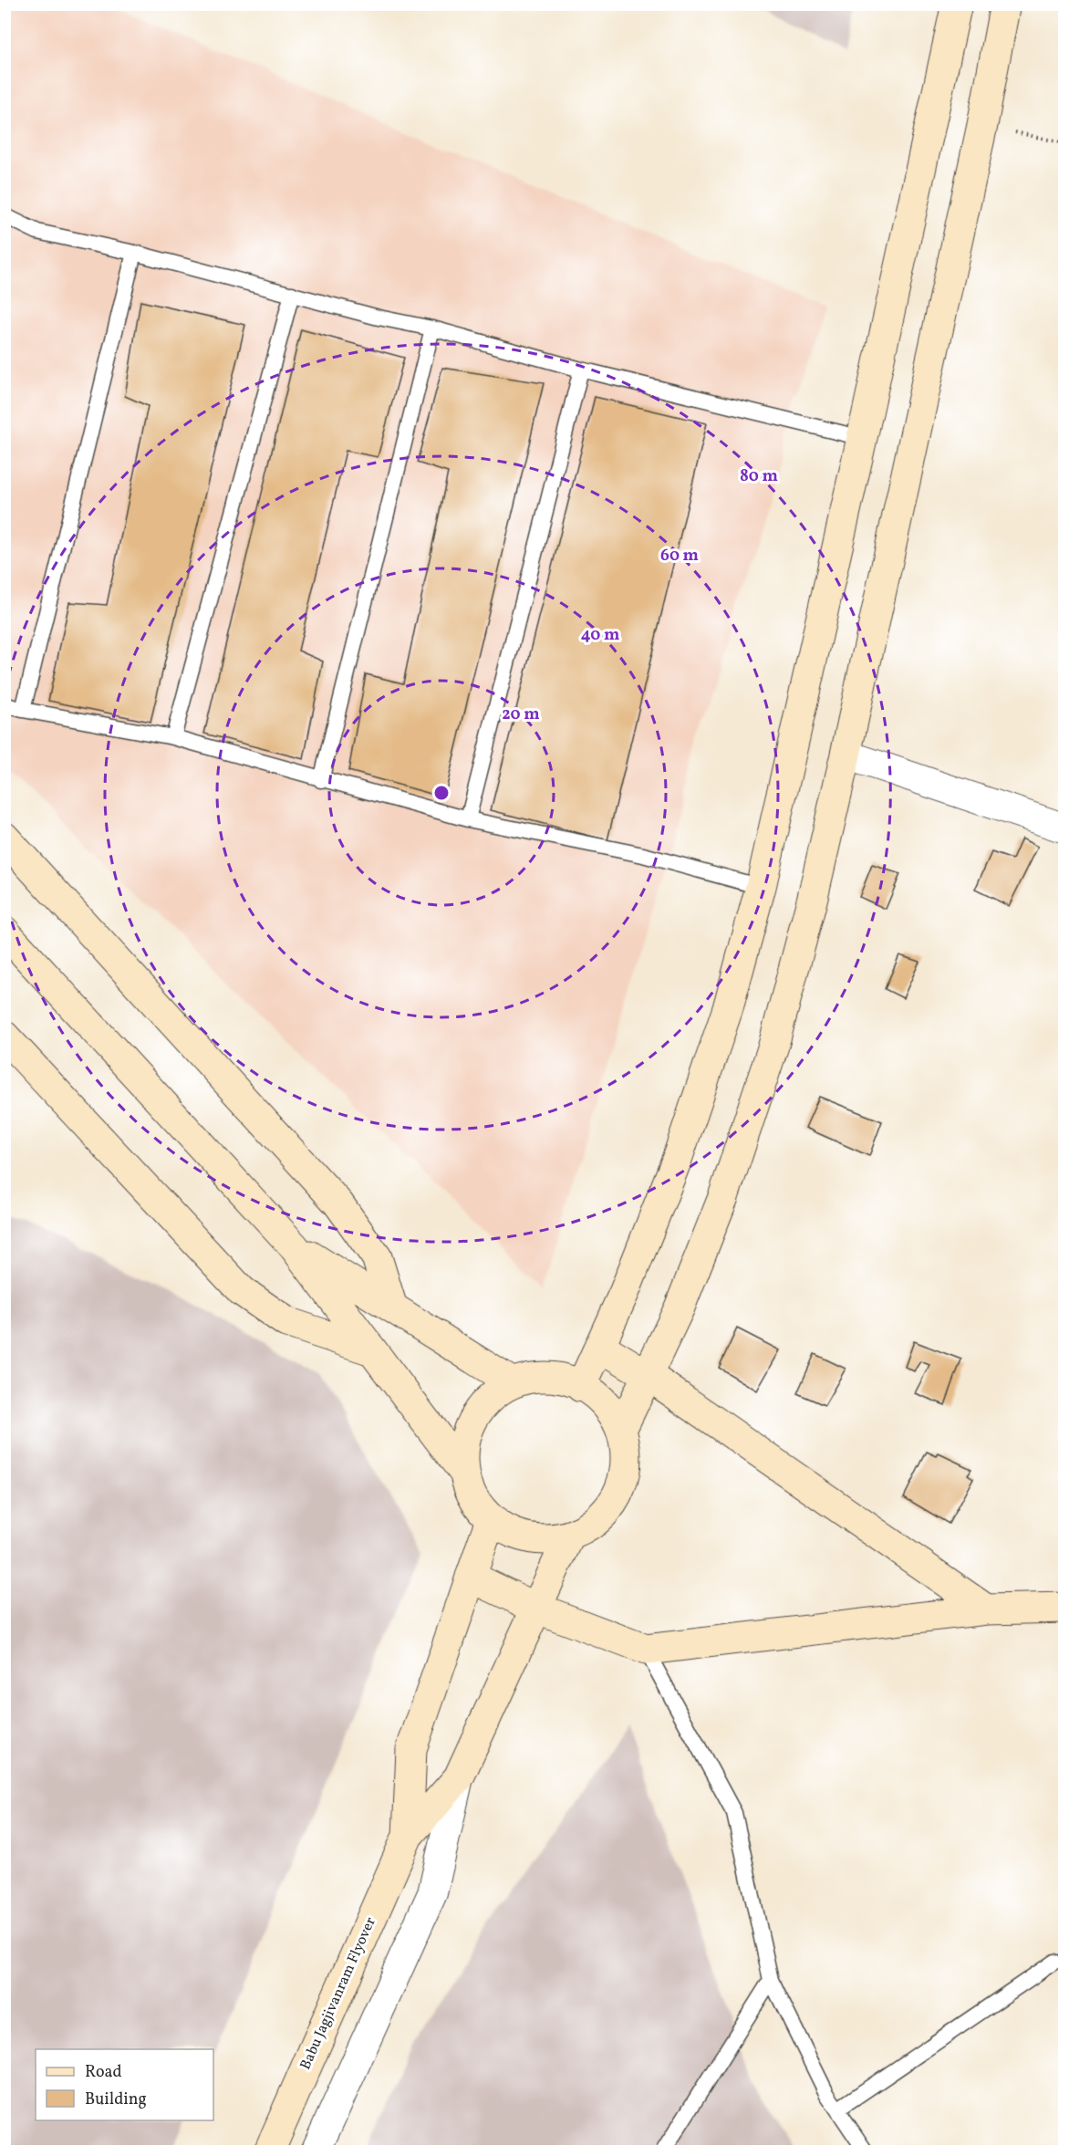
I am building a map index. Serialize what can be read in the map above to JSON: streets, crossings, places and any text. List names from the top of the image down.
{
  "streets": {
    "main road": ["Babu Jagjivanram Flyover"]
  },
  "legend": ["Road", "Building"],
  "rings": [
    "80 m",
    "60 m",
    "40 m",
    "20 m"
  ]
}
